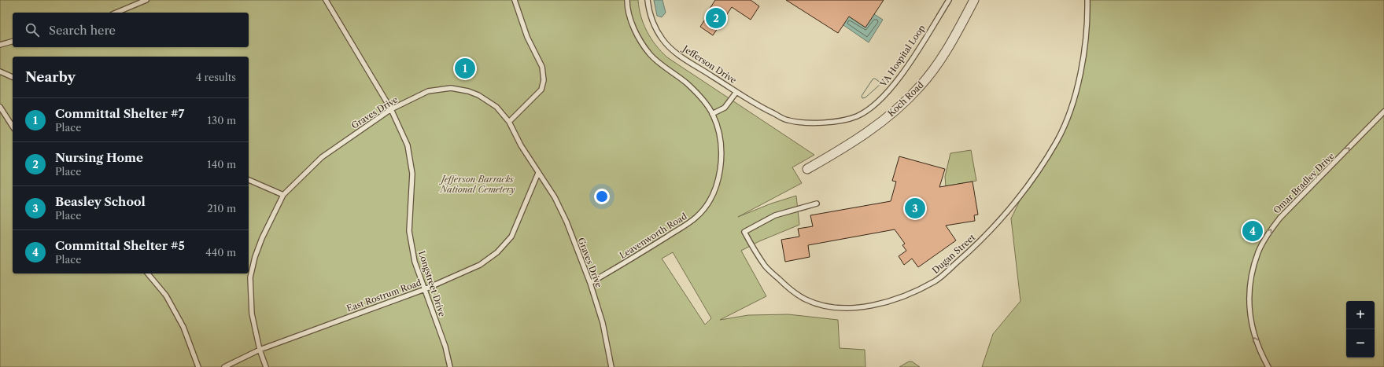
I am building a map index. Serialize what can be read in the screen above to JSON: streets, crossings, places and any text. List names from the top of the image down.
{
  "streets": {
    "street": ["Koch Road"],
    "lane": [
      "VA Hospital Loop",
      "Jefferson Drive",
      "Graves Drive",
      "Omar Bradley Drive",
      "Leavenworth Road",
      "Dugan Street",
      "Longstreet Drive",
      "East Rostrum Road"
    ]
  },
  "crossings": [
    ["VA Hospital Loop", "Jefferson Drive"],
    ["Graves Drive", "Leavenworth Road"],
    ["Graves Drive", "Longstreet Drive"],
    ["Graves Drive", "East Rostrum Road"],
    ["Longstreet Drive", "East Rostrum Road"]
  ],
  "one_way": ["Omar Bradley Drive"],
  "parks": ["Jefferson Barracks National Cemetery"],
  "page": {
    "pins": [
      "2",
      "1",
      "3",
      "4"
    ],
    "search": "Search here",
    "heading": ["Nearby", "4 results"],
    "list": [
      {
        "mark": "1",
        "name": "Committal Shelter #7",
        "note": "Place",
        "value": "130 m"
      },
      {
        "mark": "2",
        "name": "Nursing Home",
        "note": "Place",
        "value": "140 m"
      },
      {
        "mark": "3",
        "name": "Beasley School",
        "note": "Place",
        "value": "210 m"
      },
      {
        "mark": "4",
        "name": "Committal Shelter #5",
        "note": "Place",
        "value": "440 m"
      }
    ],
    "map_buttons": ["+", "−"]
  }
}
